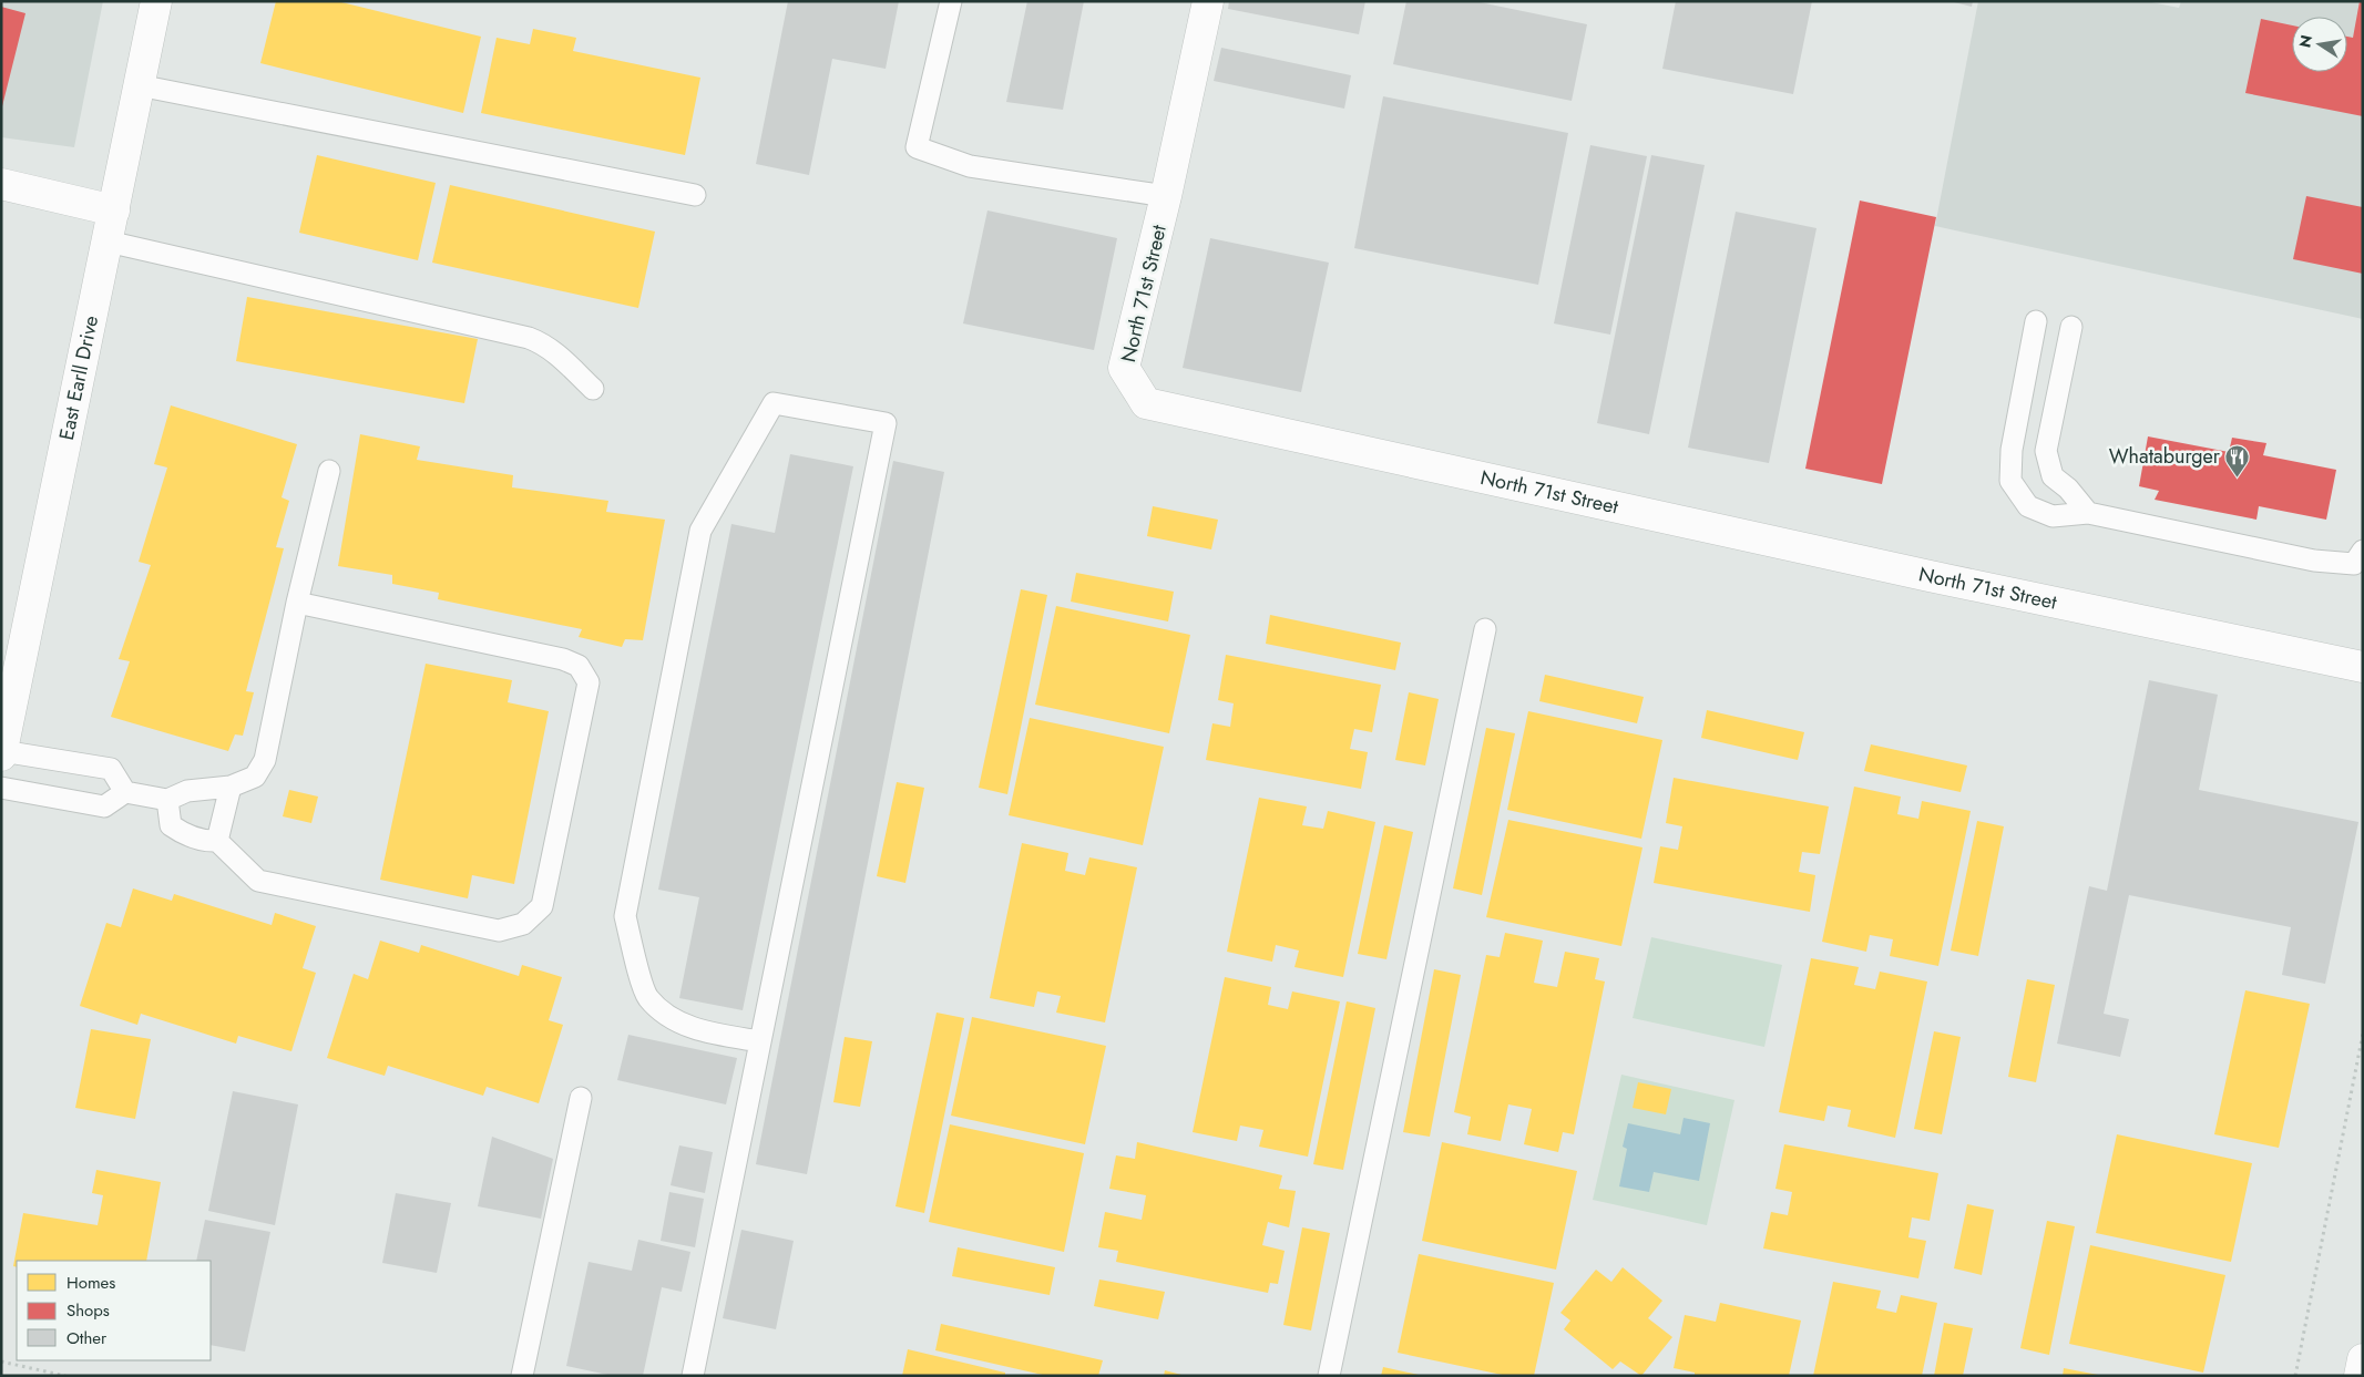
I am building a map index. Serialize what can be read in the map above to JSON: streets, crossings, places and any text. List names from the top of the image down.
{
  "streets": {
    "street": ["North 71st Street", "East Earll Drive"]
  },
  "places": {
    "restaurant": ["Whataburger"]
  },
  "legend": ["Homes", "Shops", "Other"],
  "north": "left"
}
